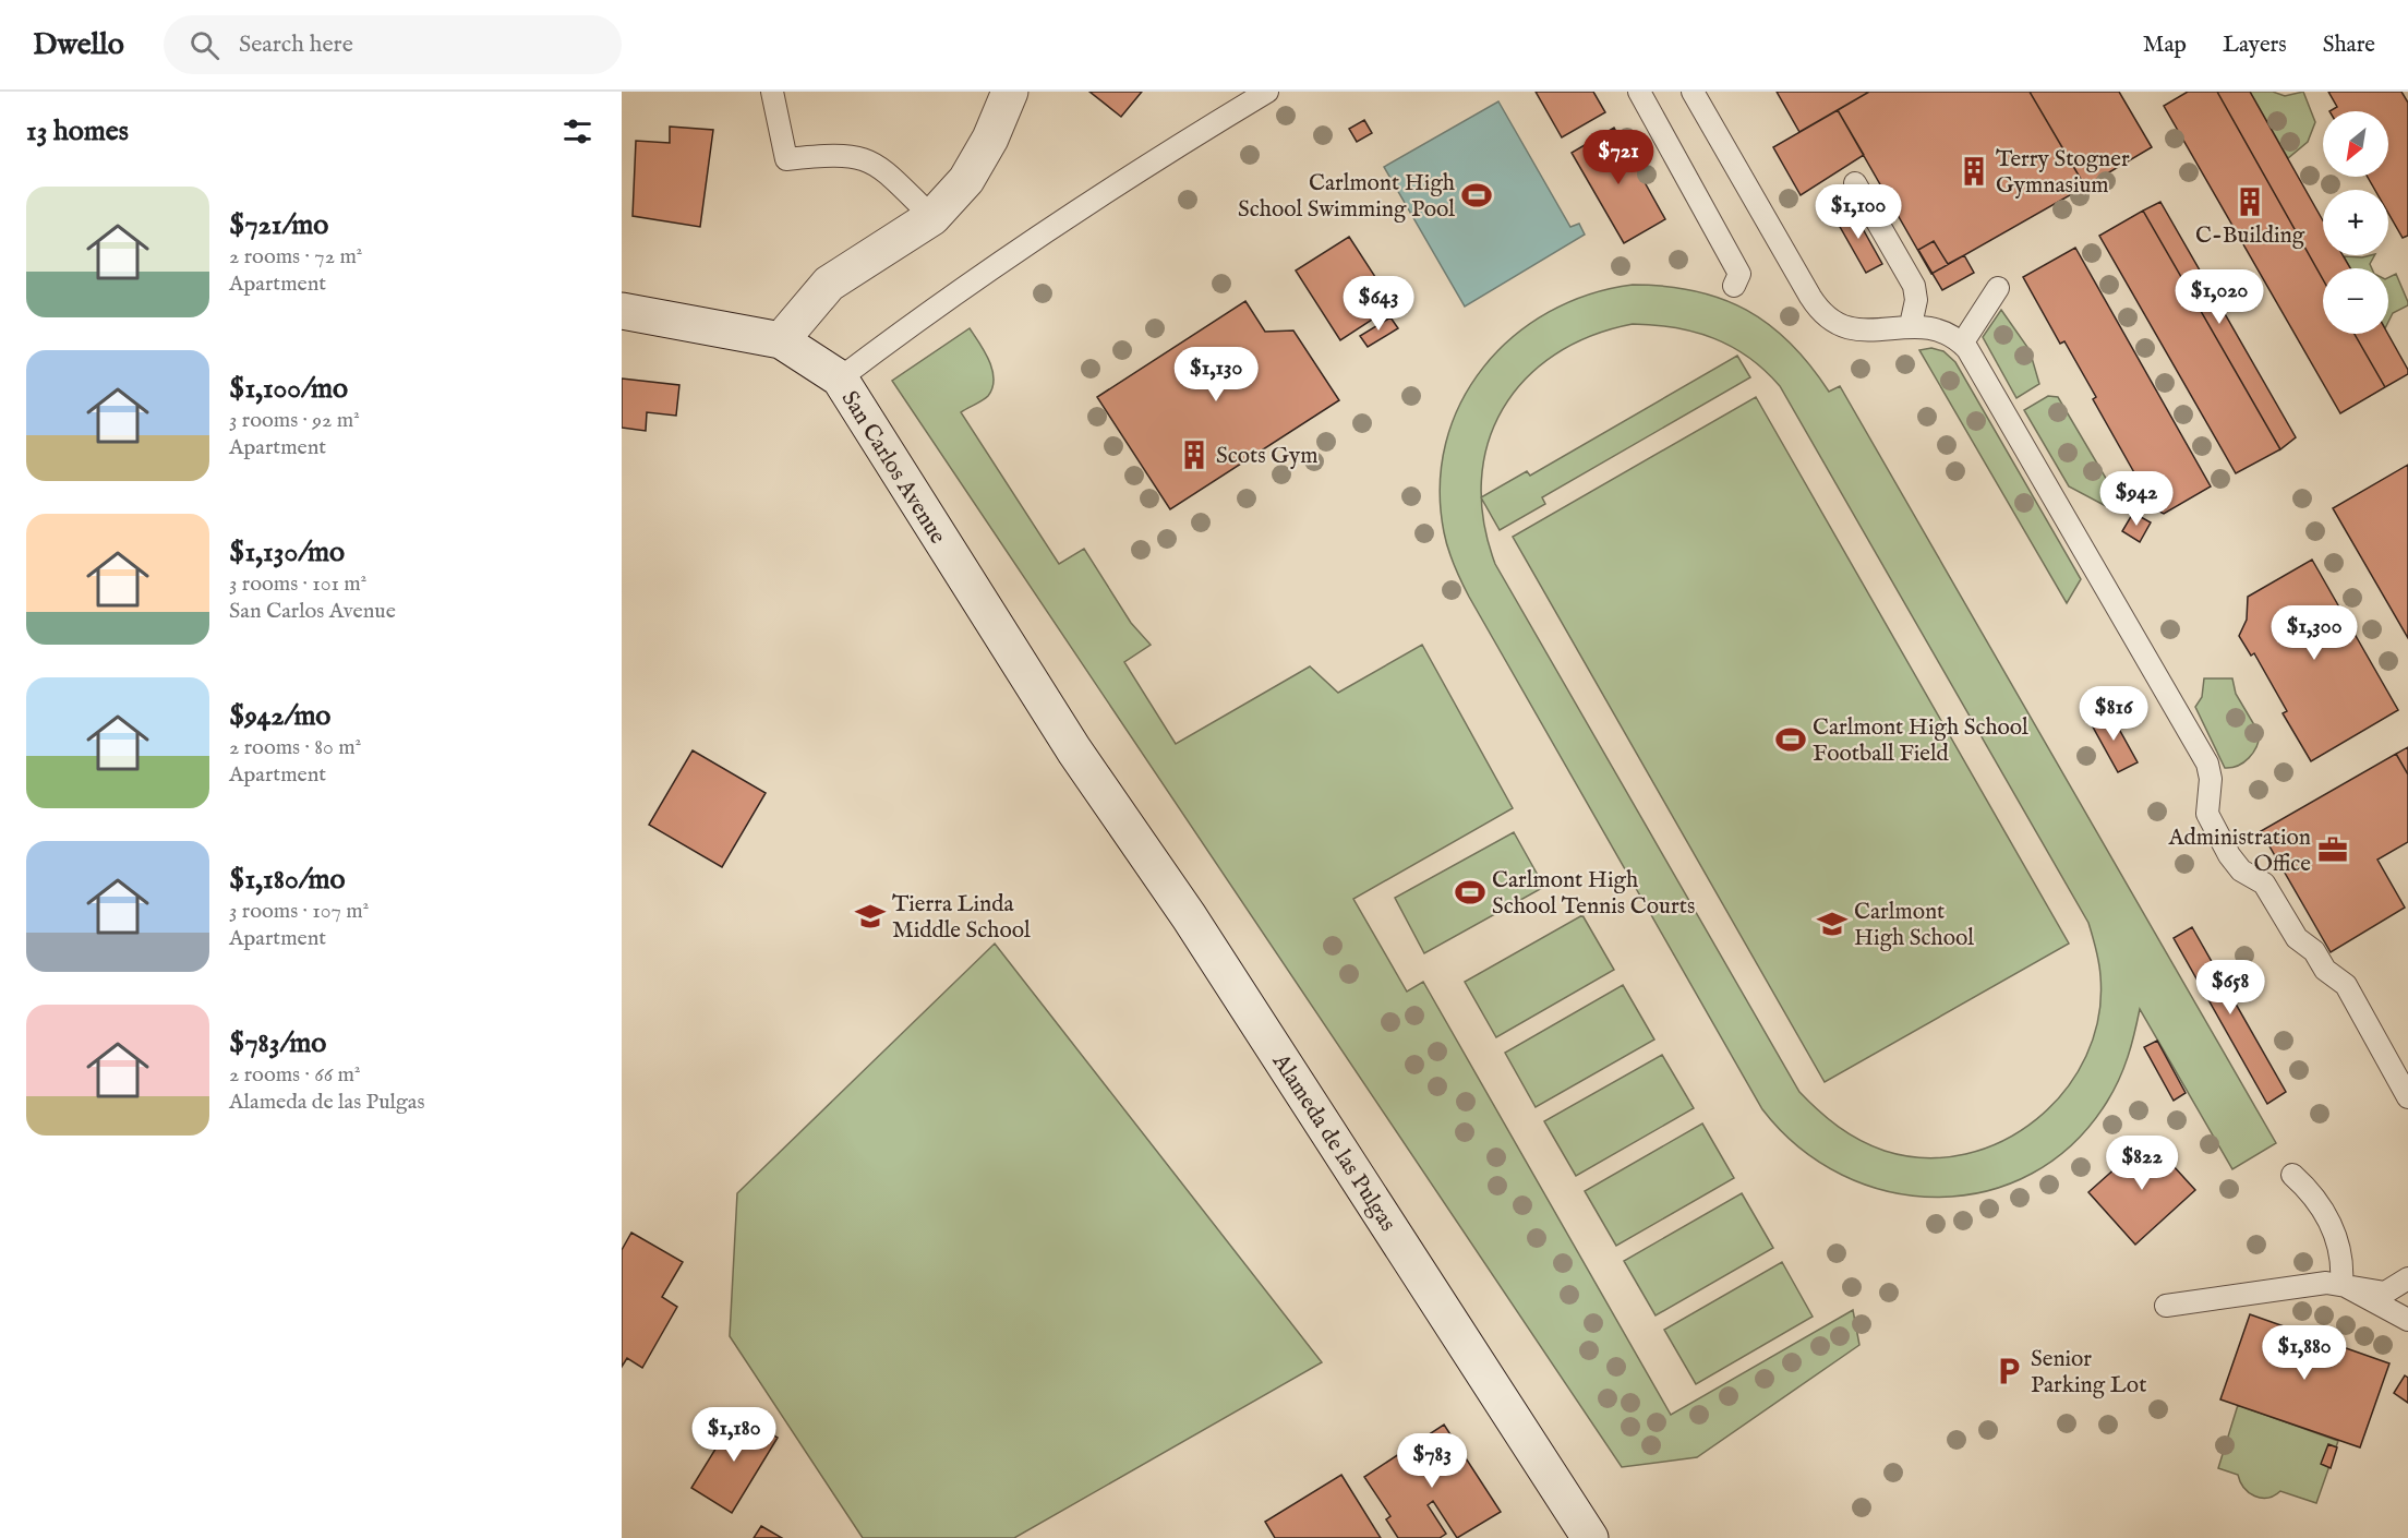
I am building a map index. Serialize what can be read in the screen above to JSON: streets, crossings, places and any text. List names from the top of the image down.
{
  "streets": {
    "main road": ["San Carlos Avenue", "Alameda de las Pulgas"]
  },
  "crossings": [
    ["San Carlos Avenue", "Alameda de las Pulgas"]
  ],
  "places": {
    "building": ["Terry Stogner Gymnasium", "C-Building", "Scots Gym"],
    "sports": ["Carlmont High School Swimming Pool", "Carlmont High School Football Field", "Carlmont High School Tennis Courts"],
    "office": ["Administration Office"],
    "school or university": ["Tierra Linda Middle School", "Carlmont High School"],
    "parking": ["Senior Parking Lot"]
  },
  "north": "bottom left",
  "page": {
    "header": "Dwello",
    "search": "Search here",
    "nav": ["Map", "Layers", "Share"],
    "heading": "13 homes",
    "map_buttons": ["+", "−"],
    "price": [
      "$721",
      "$1,100",
      "$1,020",
      "$643",
      "$1,130",
      "$942",
      "$1,300",
      "$816",
      "$658",
      "$822",
      "$1,880",
      "$1,180",
      "$783"
    ],
    "list": [
      {
        "name": "$721/mo",
        "note": "2 rooms · 72 m² · Apartment"
      },
      {
        "name": "$1,100/mo",
        "note": "3 rooms · 92 m² · Apartment"
      },
      {
        "name": "$1,130/mo",
        "note": "3 rooms · 101 m² · San Carlos Avenue"
      },
      {
        "name": "$942/mo",
        "note": "2 rooms · 80 m² · Apartment"
      },
      {
        "name": "$1,180/mo",
        "note": "3 rooms · 107 m² · Apartment"
      },
      {
        "name": "$783/mo",
        "note": "2 rooms · 66 m² · Alameda de las Pulgas"
      }
    ]
  }
}
